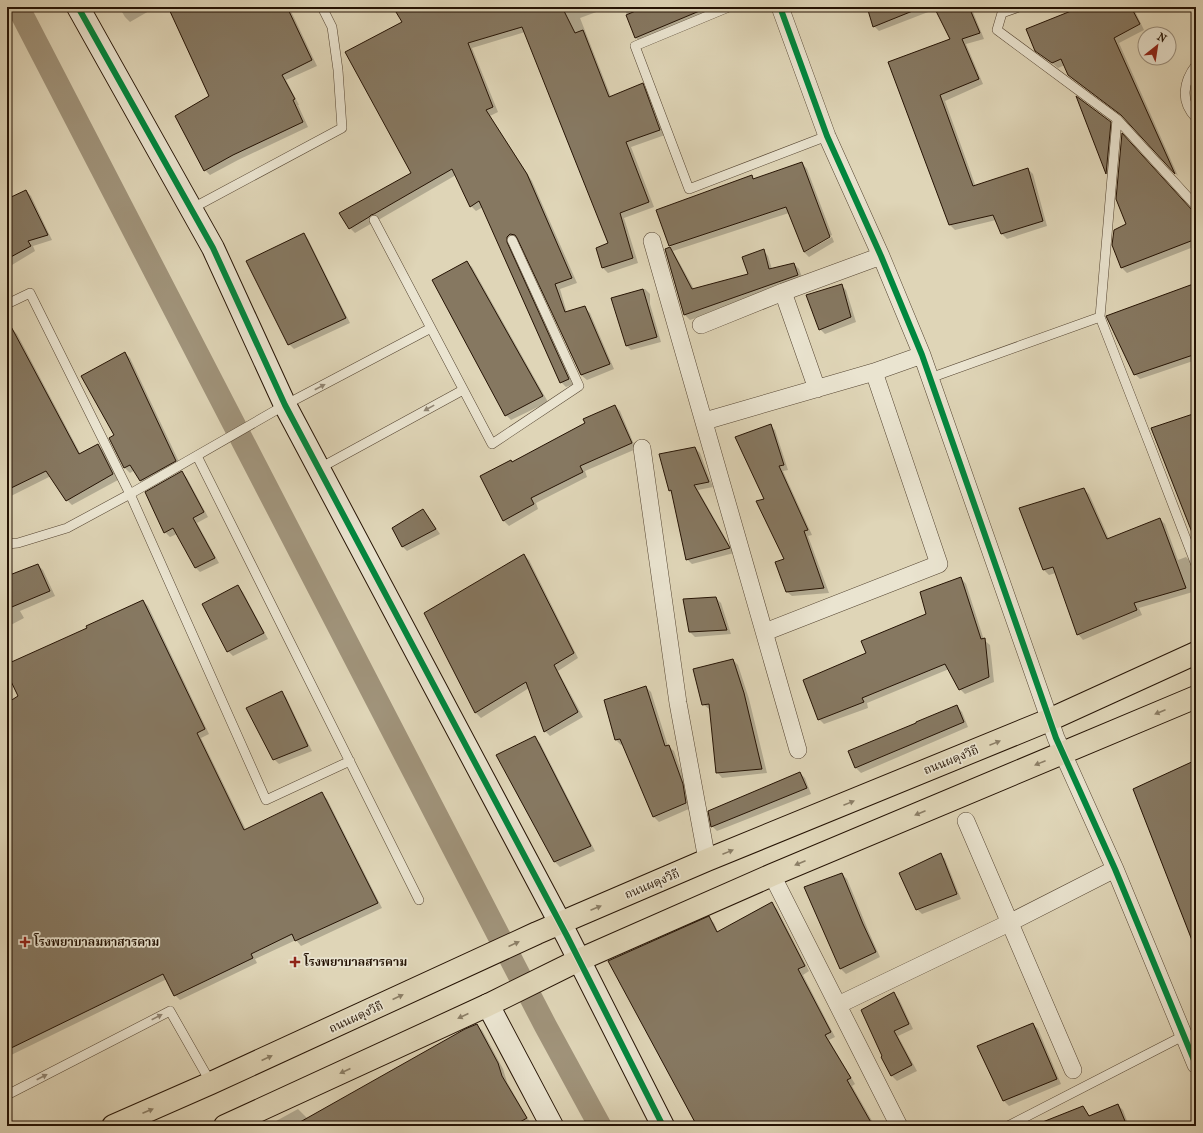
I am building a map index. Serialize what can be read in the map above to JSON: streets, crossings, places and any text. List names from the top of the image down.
{
  "streets": {
    "main road": ["ถนนผดุงวิถี"]
  },
  "places": {
    "health": ["โรงพยาบาลมหาสารคาม", "โรงพยาบาลสารคาม"]
  },
  "north": "top right"
}
